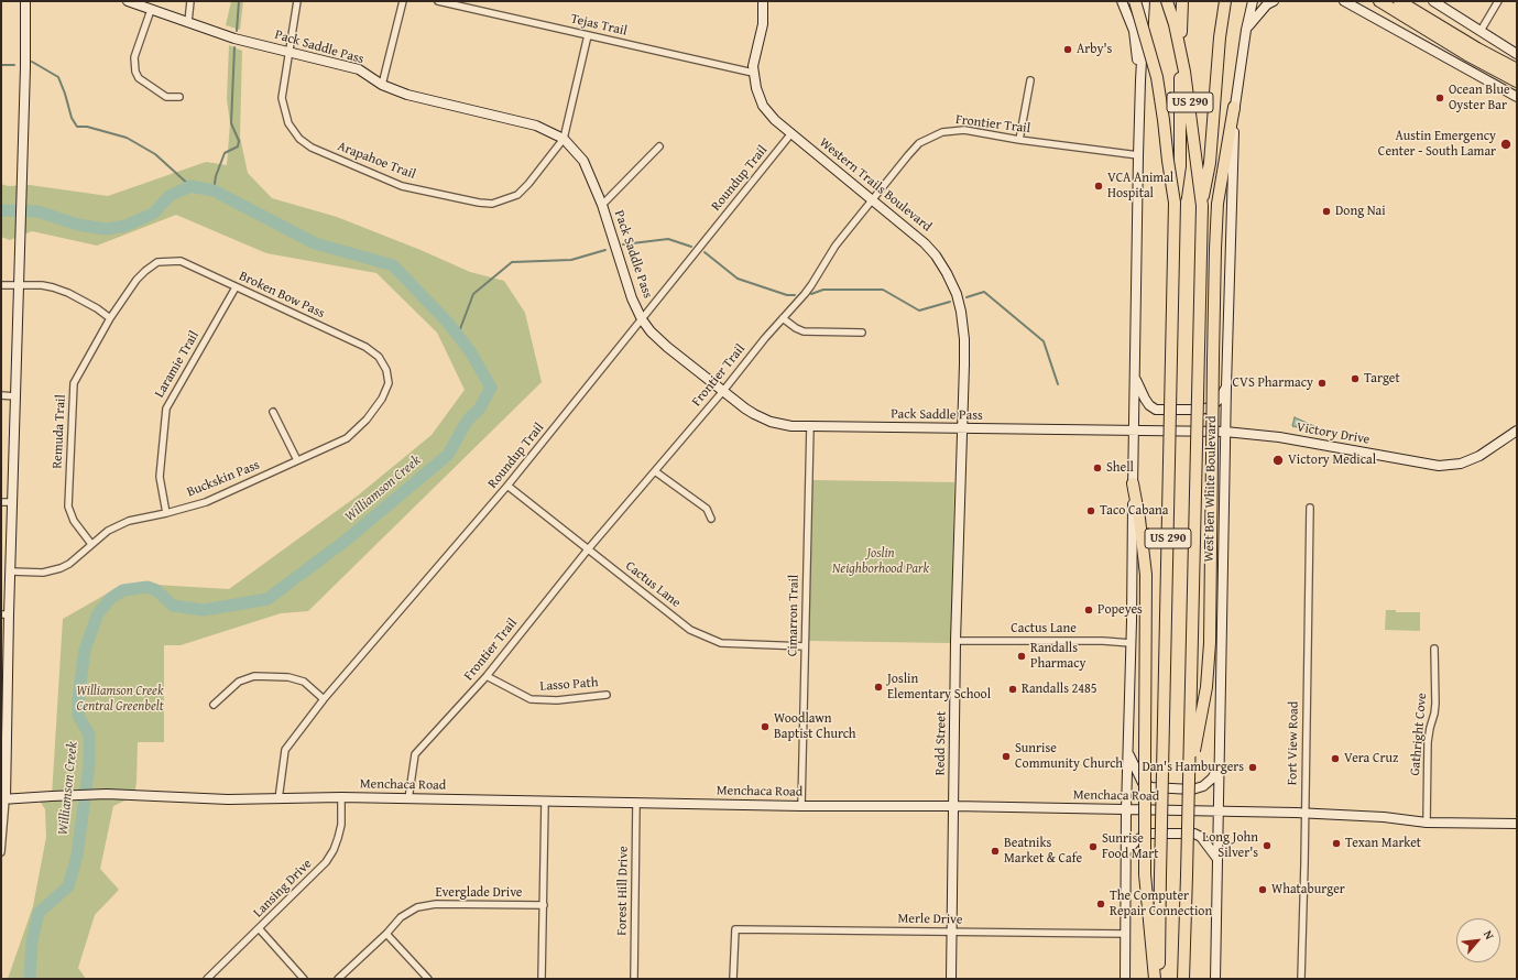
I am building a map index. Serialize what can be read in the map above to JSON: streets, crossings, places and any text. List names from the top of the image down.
{
  "streets": {
    "highway": ["US 290"],
    "main road": [
      "Pack Saddle Pass",
      "Western Trails Boulevard",
      "Victory Drive",
      "West Ben White Boulevard",
      "Redd Street",
      "Menchaca Road"
    ],
    "street": [
      "Tejas Trail",
      "Frontier Trail",
      "Arapahoe Trail",
      "Roundup Trail",
      "Broken Bow Pass",
      "Laramie Trail",
      "Remuda Trail",
      "Buckskin Pass",
      "Cactus Lane",
      "Cimarron Trail",
      "Lasso Path",
      "Gathright Cove",
      "Fort View Road",
      "Lansing Drive",
      "Forest Hill Drive",
      "Everglade Drive",
      "Merle Drive"
    ]
  },
  "crossings": [
    ["Tejas Trail", "Western Trails Boulevard"],
    ["Pack Saddle Pass", "Frontier Trail"],
    ["Pack Saddle Pass", "Arapahoe Trail"],
    ["Pack Saddle Pass", "Roundup Trail"],
    ["Pack Saddle Pass", "Western Trails Boulevard"],
    ["Pack Saddle Pass", "Victory Drive"],
    ["Pack Saddle Pass", "Cimarron Trail"],
    ["Pack Saddle Pass", "Redd Street"],
    ["Frontier Trail", "Western Trails Boulevard"],
    ["Frontier Trail", "Cactus Lane"],
    ["Frontier Trail", "Lasso Path"],
    ["Frontier Trail", "Menchaca Road"],
    ["Roundup Trail", "Western Trails Boulevard"],
    ["Roundup Trail", "Cactus Lane"],
    ["Roundup Trail", "Menchaca Road"],
    ["Western Trails Boulevard", "Redd Street"],
    ["Broken Bow Pass", "Laramie Trail"],
    ["Broken Bow Pass", "Remuda Trail"],
    ["Broken Bow Pass", "Buckskin Pass"],
    ["Laramie Trail", "Buckskin Pass"],
    ["Remuda Trail", "Buckskin Pass"],
    ["Victory Drive", "West Ben White Boulevard"],
    ["West Ben White Boulevard", "Menchaca Road"],
    ["Cactus Lane", "Cimarron Trail"],
    ["Cactus Lane", "Redd Street"],
    ["Cimarron Trail", "Menchaca Road"],
    ["Gathright Cove", "Menchaca Road"],
    ["Redd Street", "Menchaca Road"],
    ["Redd Street", "Merle Drive"],
    ["Fort View Road", "Menchaca Road"],
    ["Menchaca Road", "Lansing Drive"],
    ["Menchaca Road", "Forest Hill Drive"]
  ],
  "water": ["Williamson Creek"],
  "parks": ["Joslin Neighborhood Park", "Williamson Creek Central Greenbelt"],
  "places": [
    "Arby's",
    "Ocean Blue Oyster Bar",
    "Austin Emergency Center - South Lamar",
    "VCA Animal Hospital",
    "Dong Nai",
    "Target",
    "CVS Pharmacy",
    "Victory Medical",
    "Shell",
    "Taco Cabana",
    "Popeyes",
    "Randalls Pharmacy",
    "Joslin Elementary School",
    "Randalls 2485",
    "Woodlawn Baptist Church",
    "Sunrise Community Church",
    "Vera Cruz",
    "Dan's Hamburgers",
    "Texan Market",
    "Long John Silver's",
    "Sunrise Food Mart",
    "Beatniks Market & Cafe",
    "Whataburger",
    "The Computer Repair Connection"
  ],
  "north": "top right"
}
